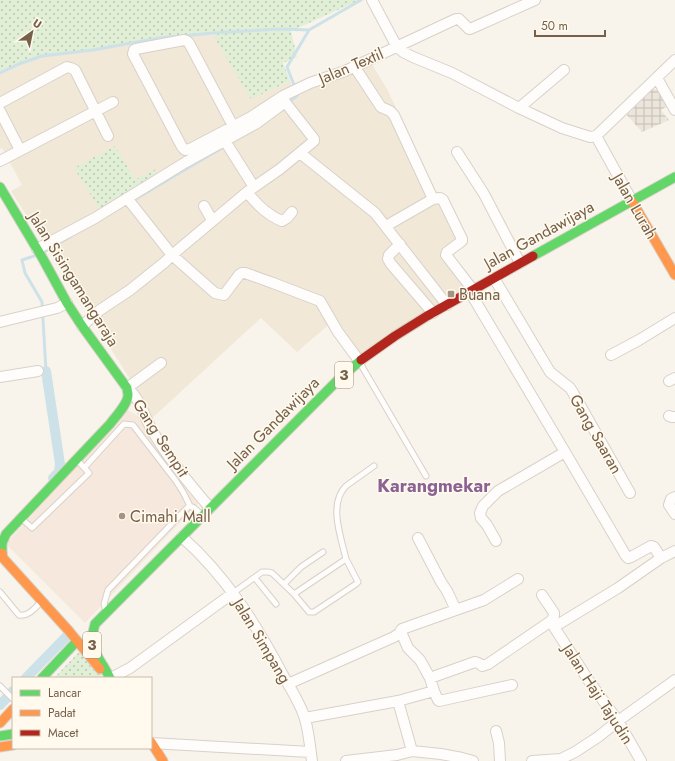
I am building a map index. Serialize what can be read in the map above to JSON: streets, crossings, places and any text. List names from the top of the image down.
{
  "streets": {
    "main road": [
      "Jalan Lurah",
      "Jalan Gandawijaya",
      "Jalan Sisingamangaraja",
      "3"
    ],
    "street": [
      "Jalan Textil",
      "Gang Saaran",
      "Gang Sempit",
      "Jalan Simpang",
      "Jalan Haji Tajudin"
    ]
  },
  "crossings": [
    ["Jalan Lurah", "Jalan Gandawijaya"],
    ["Jalan Gandawijaya", "Gang Saaran"],
    ["Jalan Gandawijaya", "Gang Sempit"],
    ["Jalan Gandawijaya", "Jalan Simpang"],
    ["Jalan Sisingamangaraja", "Gang Sempit"]
  ],
  "districts": ["Karangmekar"],
  "places": {
    "transit": ["Buana"],
    "other": ["Cimahi Mall"]
  },
  "legend": ["Lancar", "Padat", "Macet"],
  "scale_bar": "50 m",
  "north": "top right"
}
